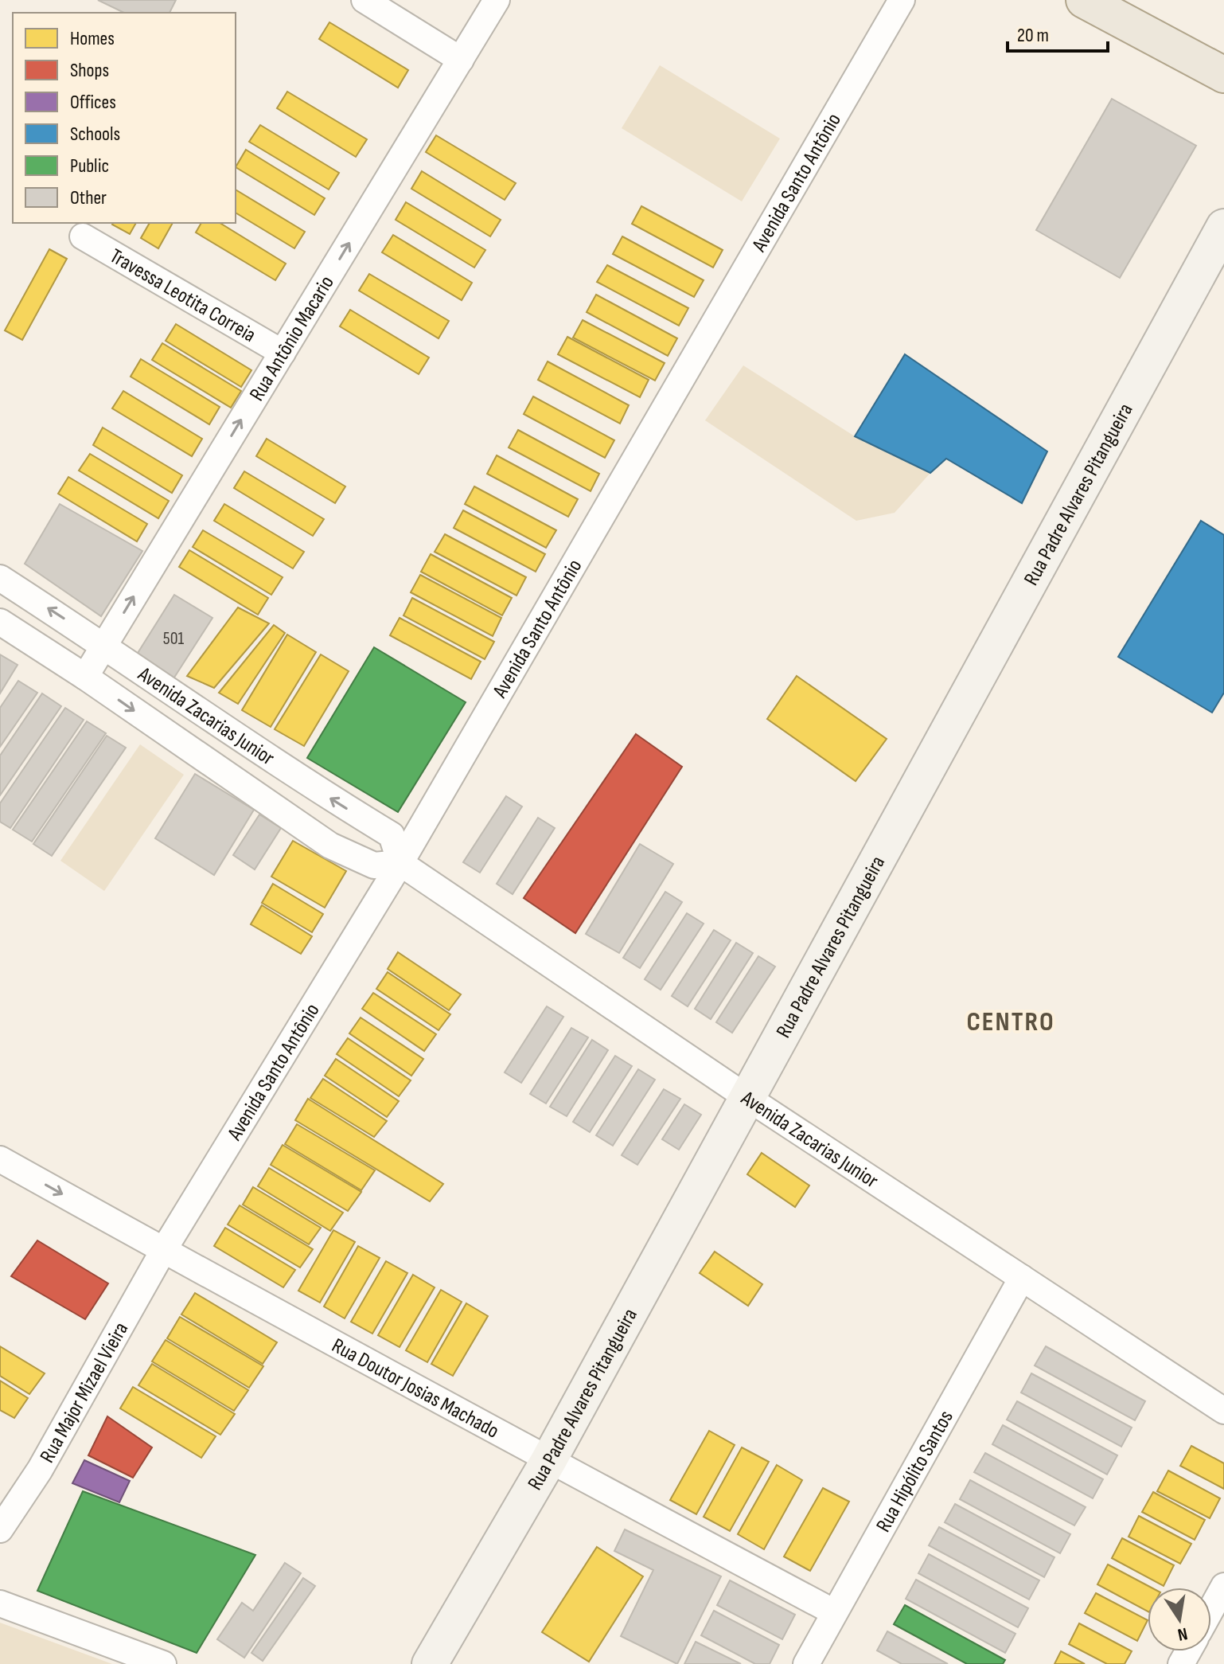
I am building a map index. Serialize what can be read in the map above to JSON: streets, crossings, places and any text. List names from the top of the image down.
{
  "streets": {
    "street": [
      "Avenida Santo Antônio",
      "Travessa Leotita Correia",
      "Rua Antônio Macario",
      "Rua Padre Alvares Pitangueira",
      "Avenida Zacarias Junior",
      "Rua Doutor Josias Machado",
      "Rua Major Mizael Vieira",
      "Rua Hipólito Santos"
    ]
  },
  "crossings": [
    ["Avenida Santo Antônio", "Avenida Zacarias Junior"],
    ["Avenida Santo Antônio", "Rua Doutor Josias Machado"],
    ["Avenida Santo Antônio", "Rua Major Mizael Vieira"],
    ["Travessa Leotita Correia", "Rua Antônio Macario"],
    ["Rua Antônio Macario", "Avenida Zacarias Junior"],
    ["Rua Padre Alvares Pitangueira", "Avenida Zacarias Junior"],
    ["Rua Padre Alvares Pitangueira", "Rua Doutor Josias Machado"],
    ["Avenida Zacarias Junior", "Rua Hipólito Santos"],
    ["Rua Doutor Josias Machado", "Rua Major Mizael Vieira"],
    ["Rua Doutor Josias Machado", "Rua Hipólito Santos"]
  ],
  "one_way": ["Rua Antônio Macario"],
  "districts": ["CENTRO"],
  "house_numbers": ["501"],
  "legend": [
    "Homes",
    "Shops",
    "Offices",
    "Schools",
    "Public",
    "Other"
  ],
  "scale_bar": "20 m",
  "north": "bottom"
}
